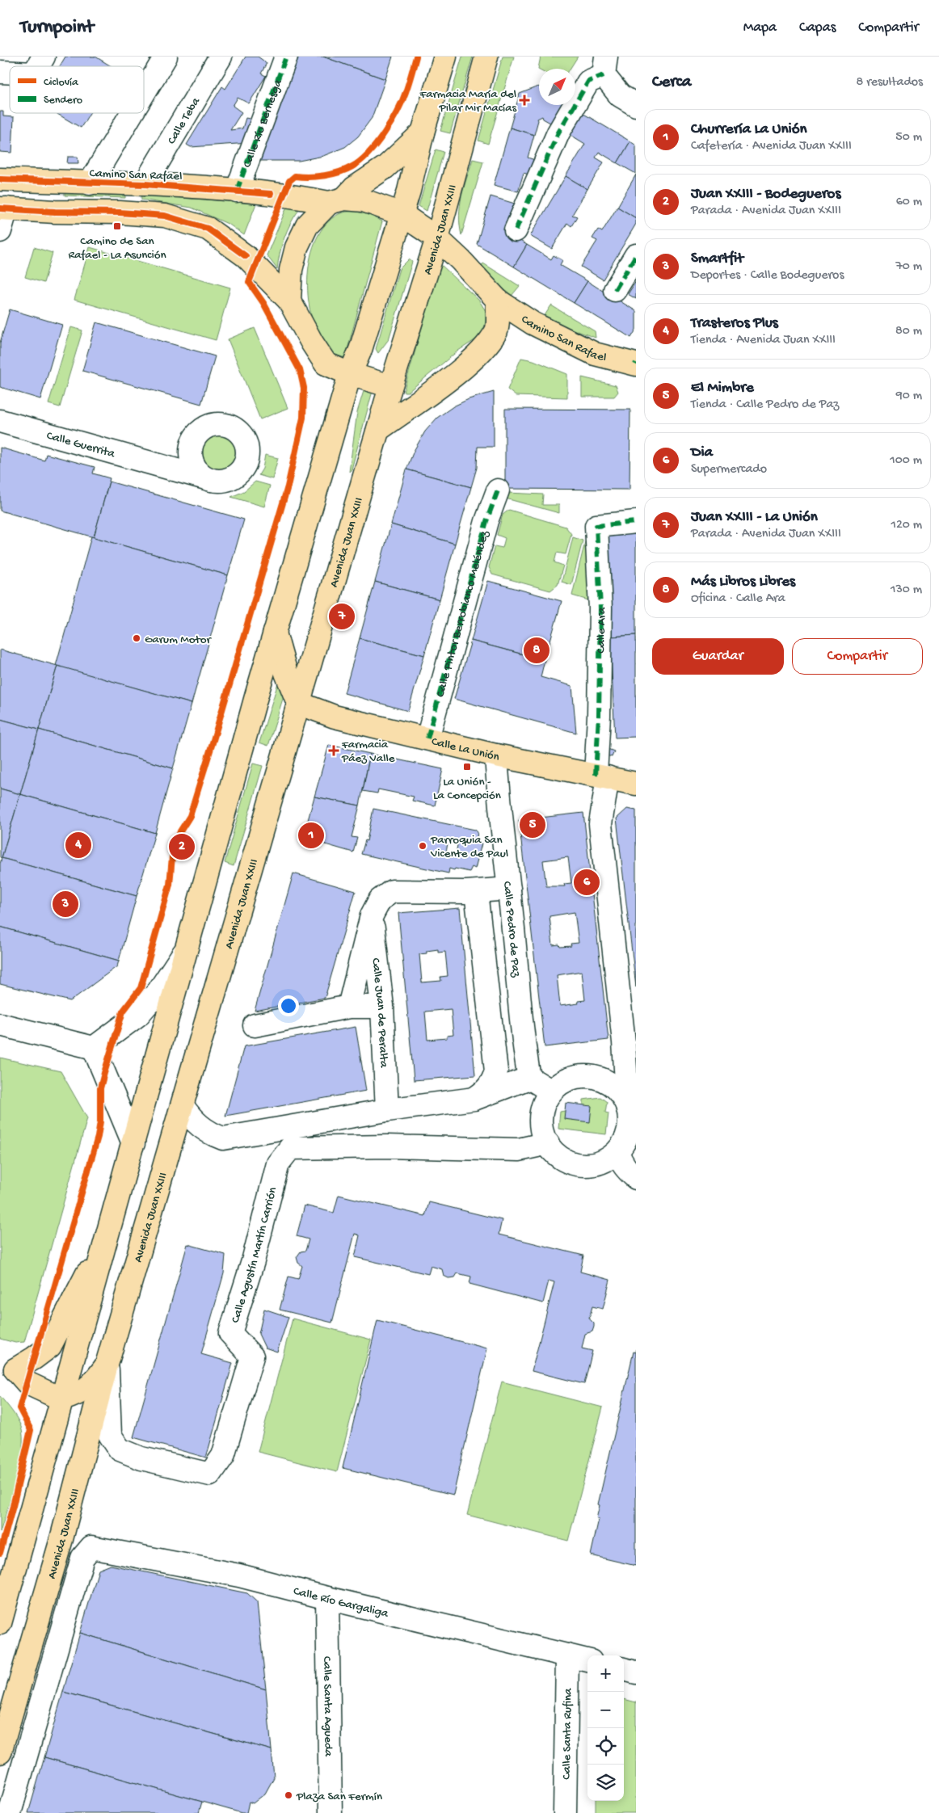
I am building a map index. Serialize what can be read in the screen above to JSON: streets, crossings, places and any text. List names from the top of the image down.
{
  "streets": {
    "main road": ["Camino San Rafael", "Avenida Juan XXIII", "Calle La Unión"],
    "street": [
      "Calle Teba",
      "Calle Río Bernesga",
      "Calle Guerrita",
      "Calle Pintor Berrobianco Meléndez",
      "Calle Ara",
      "Calle Pedro de Paz",
      "Calle Juan de Peralta",
      "Calle Agustín Martín Carrión",
      "Calle Río Gargaliga",
      "Calle Santa Agueda",
      "Calle Santa Rufina"
    ]
  },
  "crossings": [
    ["Calle Teba", "Camino San Rafael"],
    ["Calle Río Bernesga", "Camino San Rafael"],
    ["Camino San Rafael", "Avenida Juan XXIII"],
    ["Avenida Juan XXIII", "Calle La Unión"],
    ["Avenida Juan XXIII", "Calle Agustín Martín Carrión"],
    ["Calle Pintor Berrobianco Meléndez", "Calle La Unión"],
    ["Calle Ara", "Calle La Unión"],
    ["Calle La Unión", "Calle Pedro de Paz"],
    ["Calle Río Gargaliga", "Calle Santa Agueda"],
    ["Calle Río Gargaliga", "Calle Santa Rufina"]
  ],
  "places": {
    "health": ["Farmacia María del Pilar Mir Macías", "Farmacia Páez Valle"],
    "transit": ["Camino de San Rafael - La Asunción", "La Unión - La Concepción"],
    "other": ["Garum Motor", "Parroquia San Vicente de Paul", "Plaza San Fermín"]
  },
  "legend": ["Ciclovía", "Sendero"],
  "north": "top right",
  "page": {
    "header": "Turnpoint",
    "nav": ["Mapa", "Capas", "Compartir"],
    "heading": ["Cerca", "8 resultados"],
    "list": [
      {
        "mark": "1",
        "name": "Churrería La Unión",
        "note": "Cafetería · Avenida Juan XXIII",
        "value": "50 m"
      },
      {
        "mark": "2",
        "name": "Juan XXIII - Bodegueros",
        "note": "Parada · Avenida Juan XXIII",
        "value": "60 m"
      },
      {
        "mark": "3",
        "name": "Smartfit",
        "note": "Deportes · Calle Bodegueros",
        "value": "70 m"
      },
      {
        "mark": "4",
        "name": "Trasteros Plus",
        "note": "Tienda · Avenida Juan XXIII",
        "value": "80 m"
      },
      {
        "mark": "5",
        "name": "El Mimbre",
        "note": "Tienda · Calle Pedro de Paz",
        "value": "90 m"
      },
      {
        "mark": "6",
        "name": "Dia",
        "note": "Supermercado",
        "value": "100 m"
      },
      {
        "mark": "7",
        "name": "Juan XXIII - La Unión",
        "note": "Parada · Avenida Juan XXIII",
        "value": "120 m"
      },
      {
        "mark": "8",
        "name": "Más Libros Libres",
        "note": "Oficina · Calle Ara",
        "value": "130 m"
      }
    ],
    "pins": [
      "7",
      "8",
      "5",
      "1",
      "4",
      "2",
      "6",
      "3"
    ],
    "buttons": ["Guardar", "Compartir"],
    "map_buttons": ["+", "−"]
  }
}
